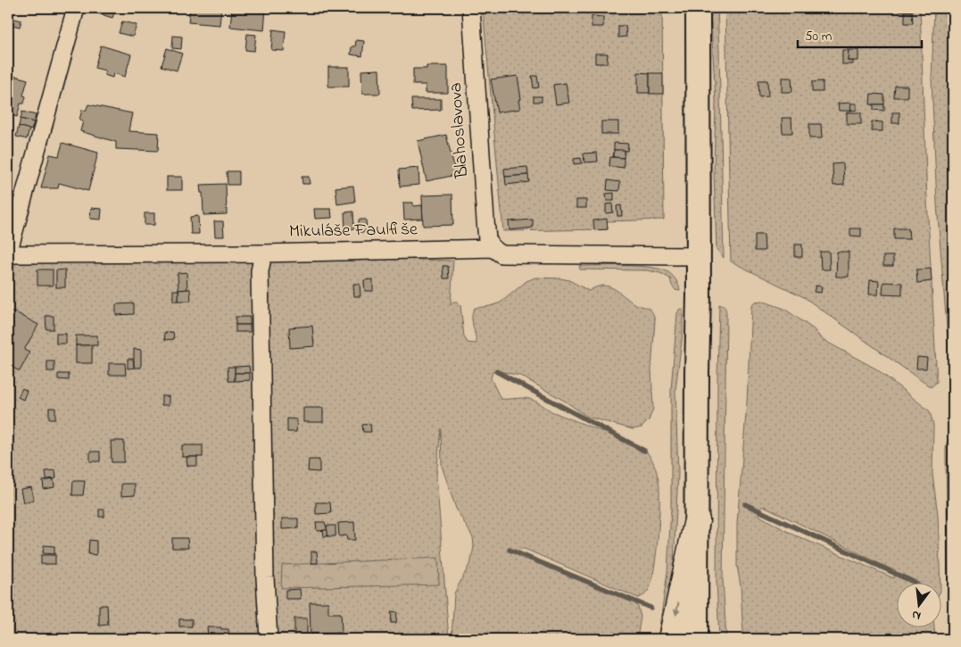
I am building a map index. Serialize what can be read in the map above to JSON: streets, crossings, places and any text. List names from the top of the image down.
{
  "streets": {
    "street": ["Blahoslavova", "Mikuláše Faulfiše"]
  },
  "crossings": [
    ["Blahoslavova", "Mikuláše Faulfiše"]
  ],
  "scale_bar": "50 m",
  "north": "bottom"
}
